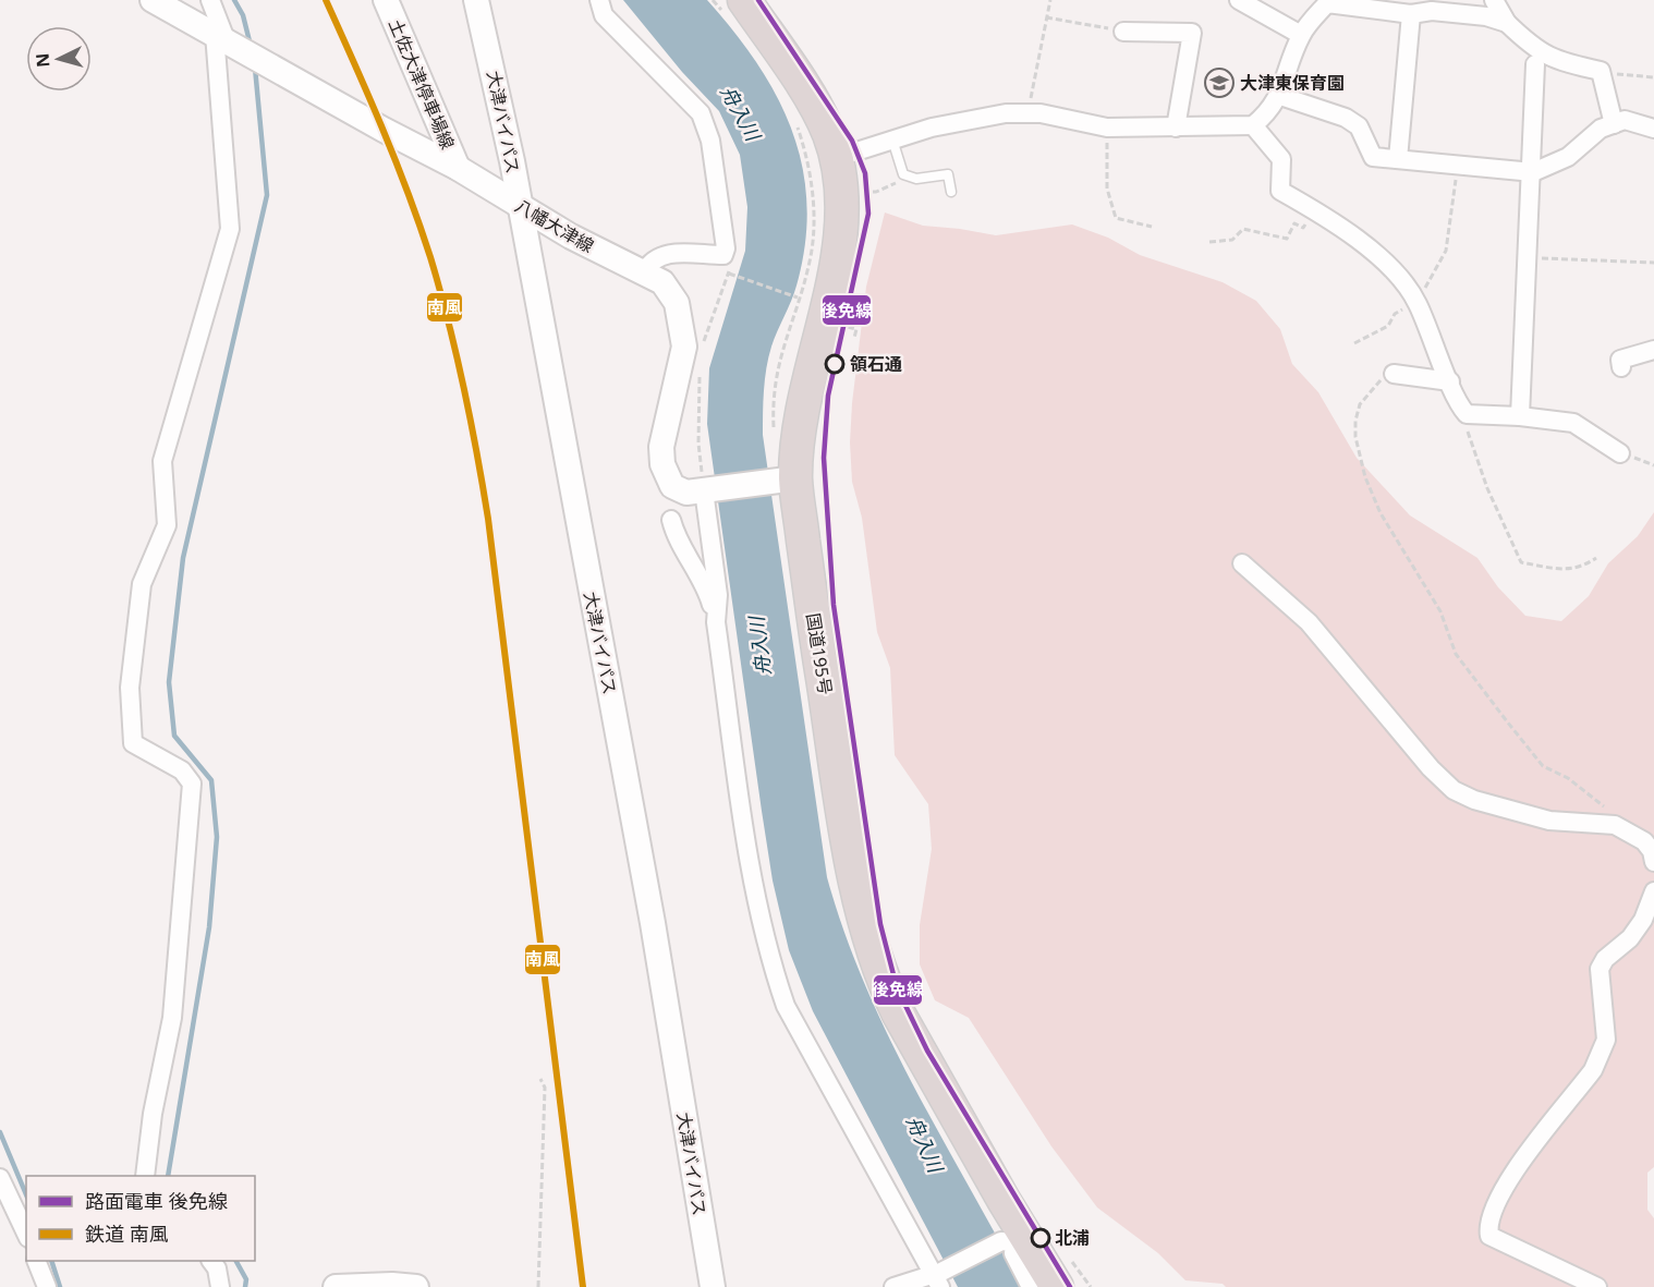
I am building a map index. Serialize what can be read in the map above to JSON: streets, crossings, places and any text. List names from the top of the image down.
{
  "streets": {
    "highway": ["国道195号"],
    "main road": ["土佐大津停車場線", "大津バイパス", "八幡大津線"]
  },
  "crossings": [
    ["土佐大津停車場線", "八幡大津線"],
    ["大津バイパス", "八幡大津線"],
    ["八幡大津線", "国道195号"]
  ],
  "water": ["舟入川"],
  "places": {
    "school or university": ["大津東保育園"],
    "other": ["領石通", "北浦"]
  },
  "lines": ["tram line 後免線", "rail line 南風"],
  "legend": ["路面電車 後免線", "鉄道 南風"],
  "north": "left"
}
